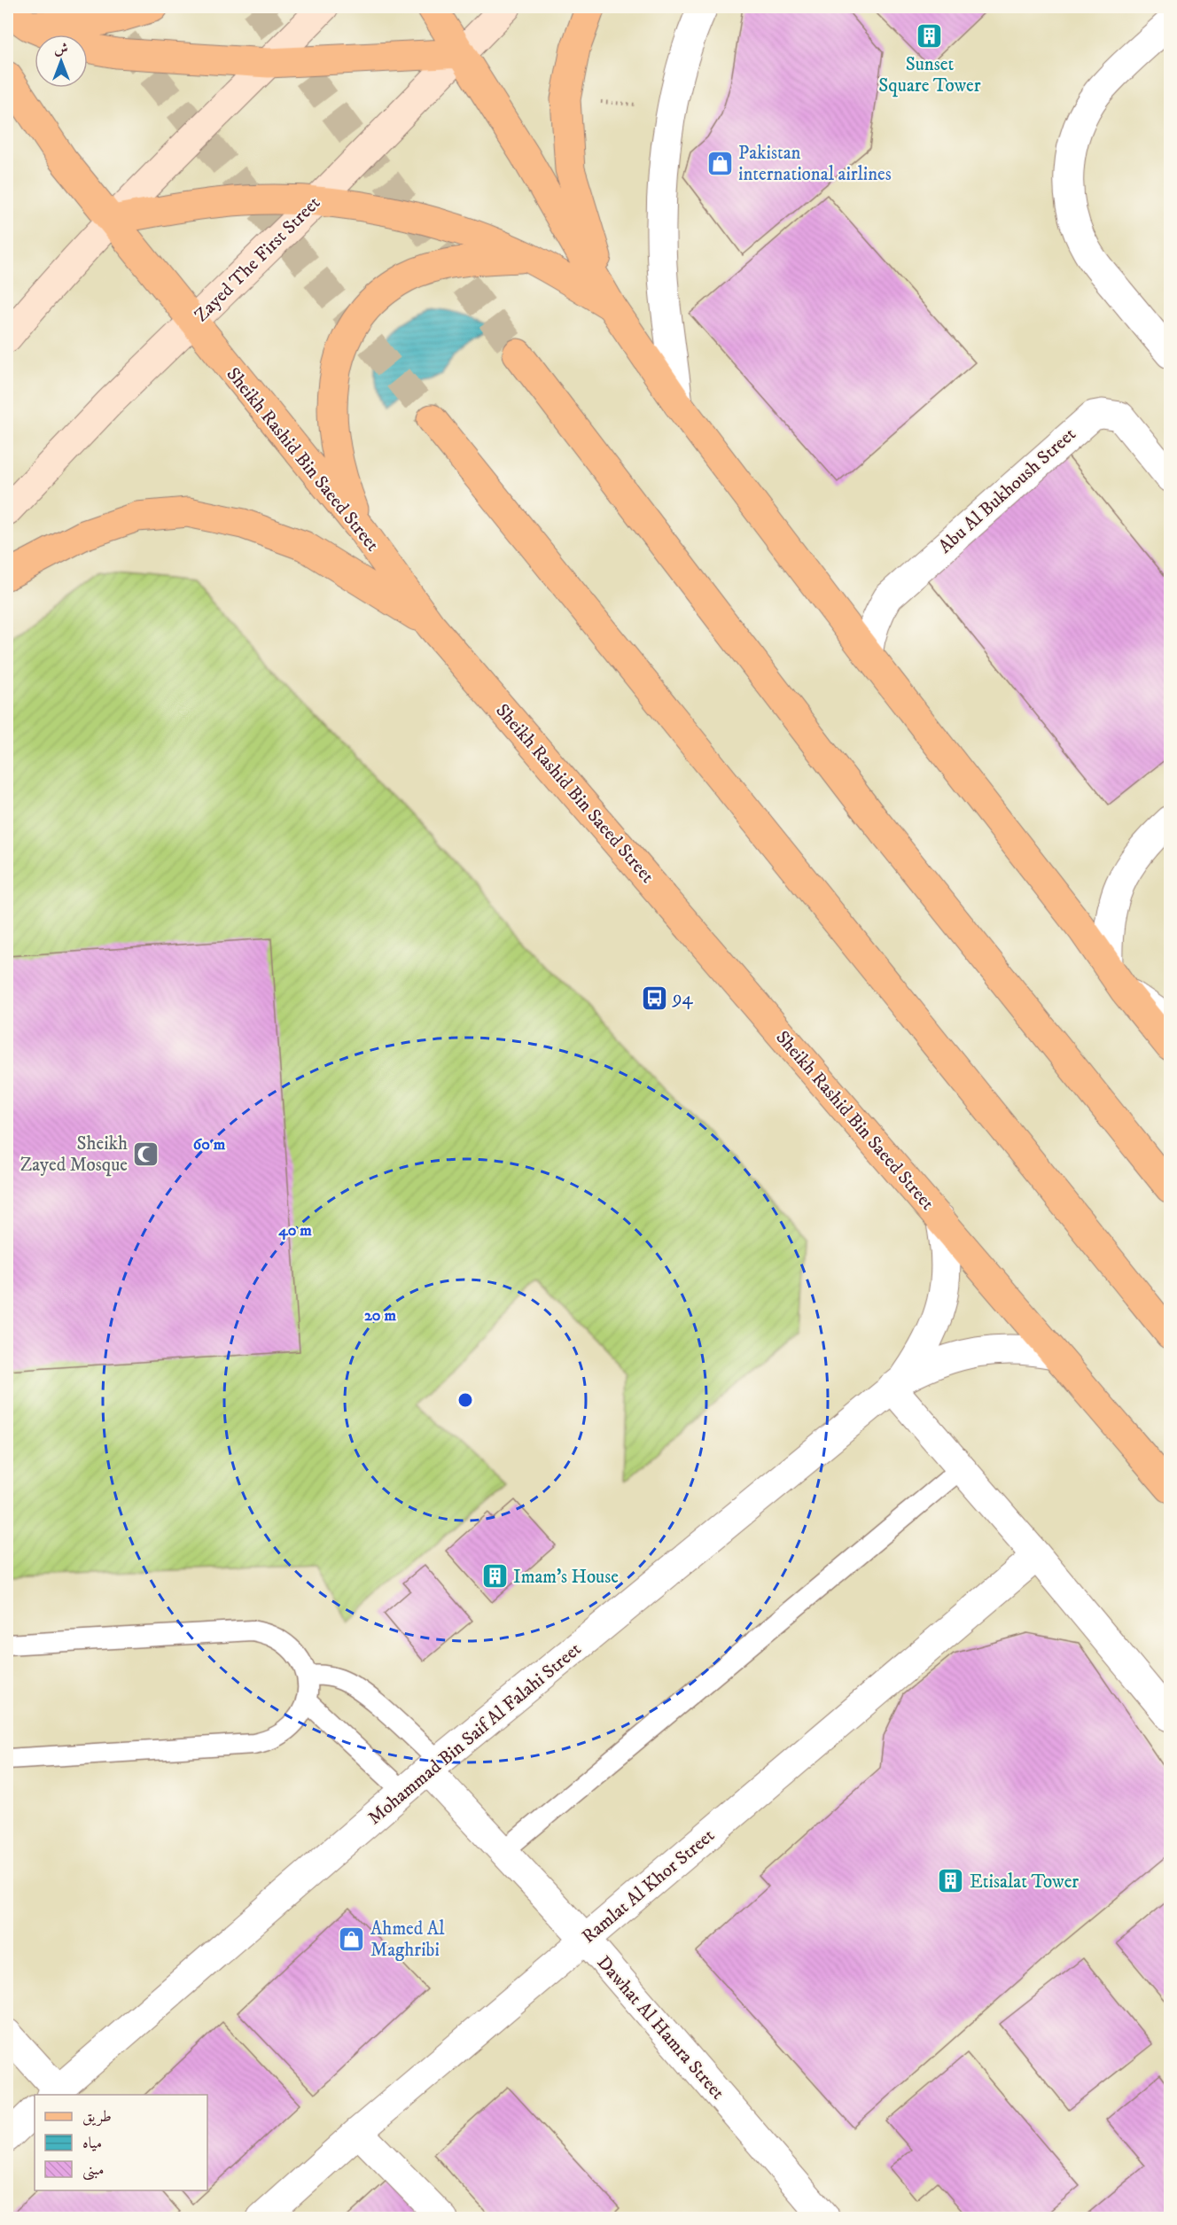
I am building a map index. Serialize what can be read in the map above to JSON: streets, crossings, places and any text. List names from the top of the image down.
{
  "streets": {
    "main road": ["Zayed The First Street", "Sheikh Rashid Bin Saeed Street"],
    "street": [
      "Abu Al Bukhoush Street",
      "Mohammad Bin Saif Al Falahi Street",
      "Ramlat Al Khor Street",
      "Dawhat Al Hamra Street"
    ]
  },
  "crossings": [
    ["Zayed The First Street", "Sheikh Rashid Bin Saeed Street"],
    ["Sheikh Rashid Bin Saeed Street", "Mohammad Bin Saif Al Falahi Street"],
    ["Mohammad Bin Saif Al Falahi Street", "Dawhat Al Hamra Street"],
    ["Ramlat Al Khor Street", "Dawhat Al Hamra Street"]
  ],
  "places": {
    "building": ["Sunset Square Tower", "Imam's House", "Etisalat Tower"],
    "shop": ["Pakistan international airlines", "Ahmed Al Maghribi"],
    "bus stop": ["94"],
    "mosque": ["Sheikh Zayed Mosque"]
  },
  "legend": ["طريق", "مياه", "مبنى"],
  "north": "top",
  "rings": ["60 m", "40 m", "20 m"]
}
